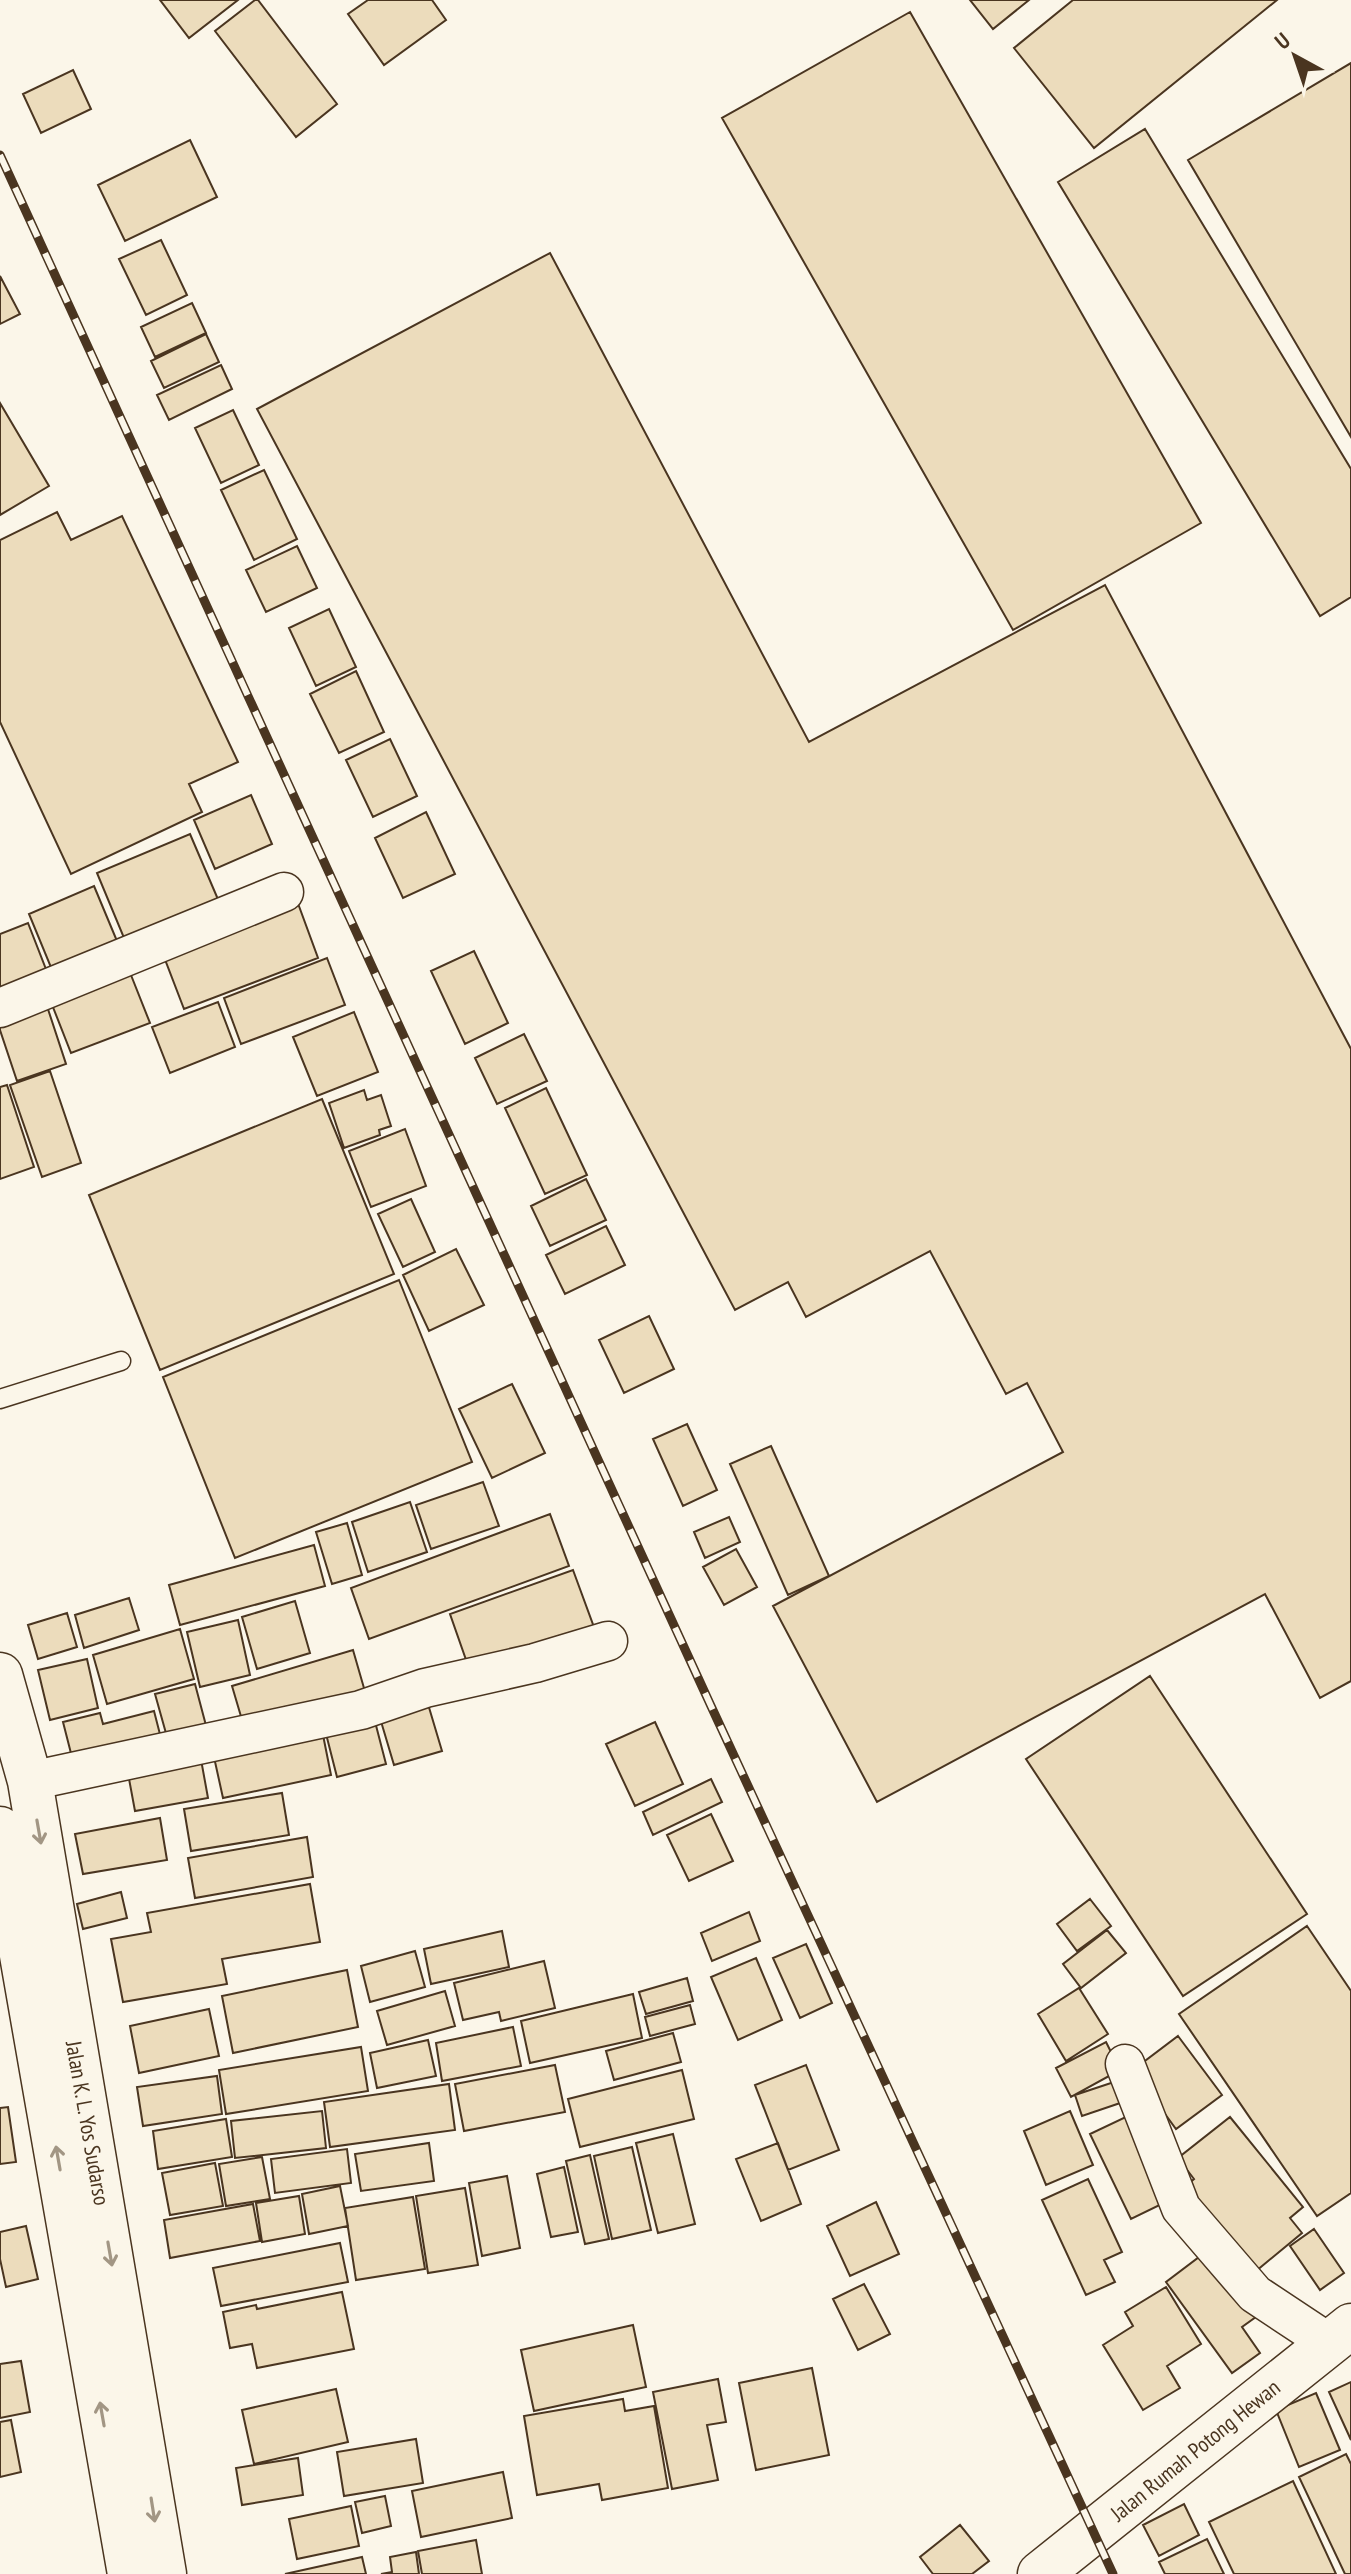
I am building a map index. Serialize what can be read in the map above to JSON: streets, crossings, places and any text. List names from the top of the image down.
{
  "streets": {
    "main road": ["Jalan K. L. Yos Sudarso", "Jalan Rumah Potong Hewan"]
  },
  "north": "top left"
}
